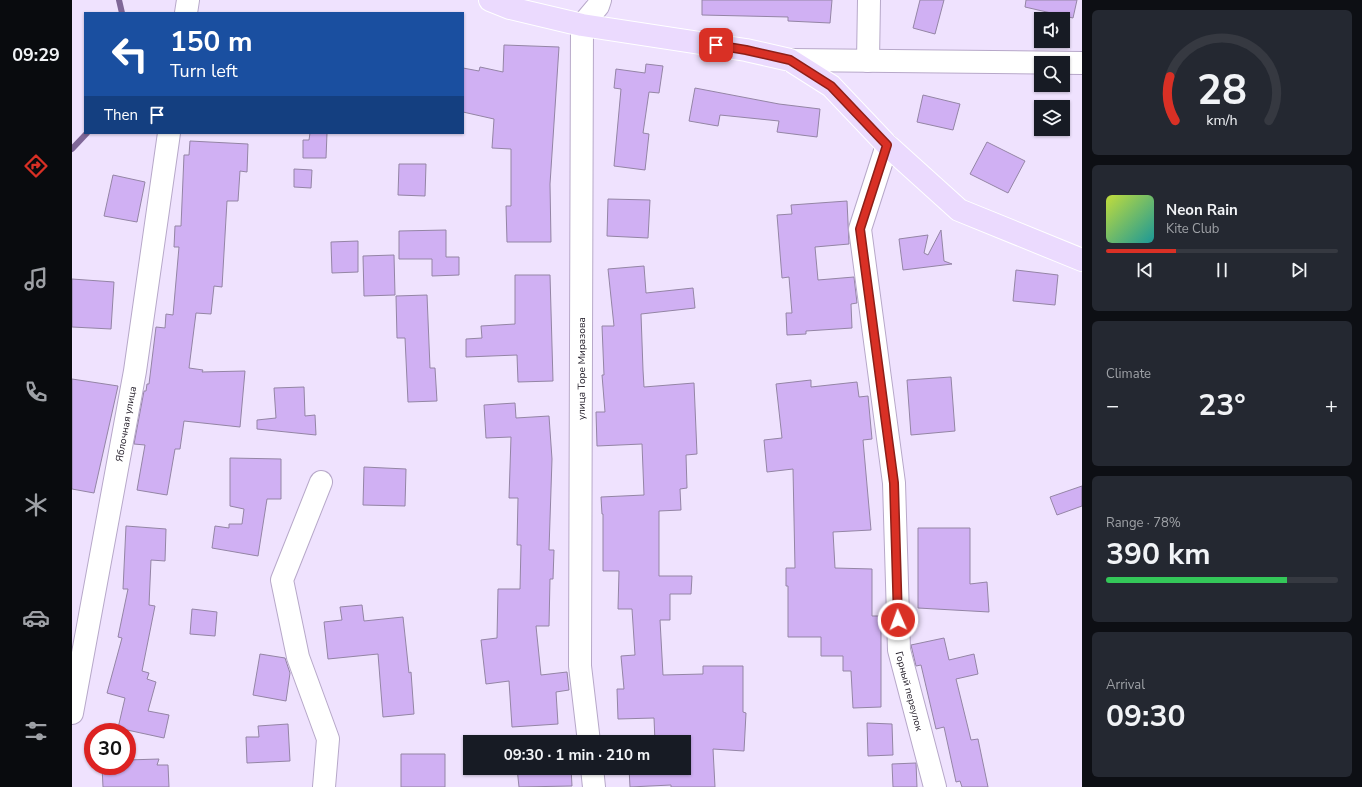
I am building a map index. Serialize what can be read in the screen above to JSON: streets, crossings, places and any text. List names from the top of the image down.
{
  "streets": {
    "street": ["улица Торе Миразова", "Яблочная улица", "Горный переулок"]
  },
  "page": {
    "tabs": "09:29",
    "turn": ["150 m", "Turn left"],
    "then": "Then",
    "song": ["Neon Rain", "Kite Club"],
    "tile": [
      "Climate",
      ["Range · 78%", "390 km"],
      ["Arrival", "09:30"]
    ],
    "heat": ["−", "23°", "+"],
    "limit": "30",
    "trip": "09:30 · 1 min · 210 m",
    "gauge": ["28", "km/h"]
  }
}
